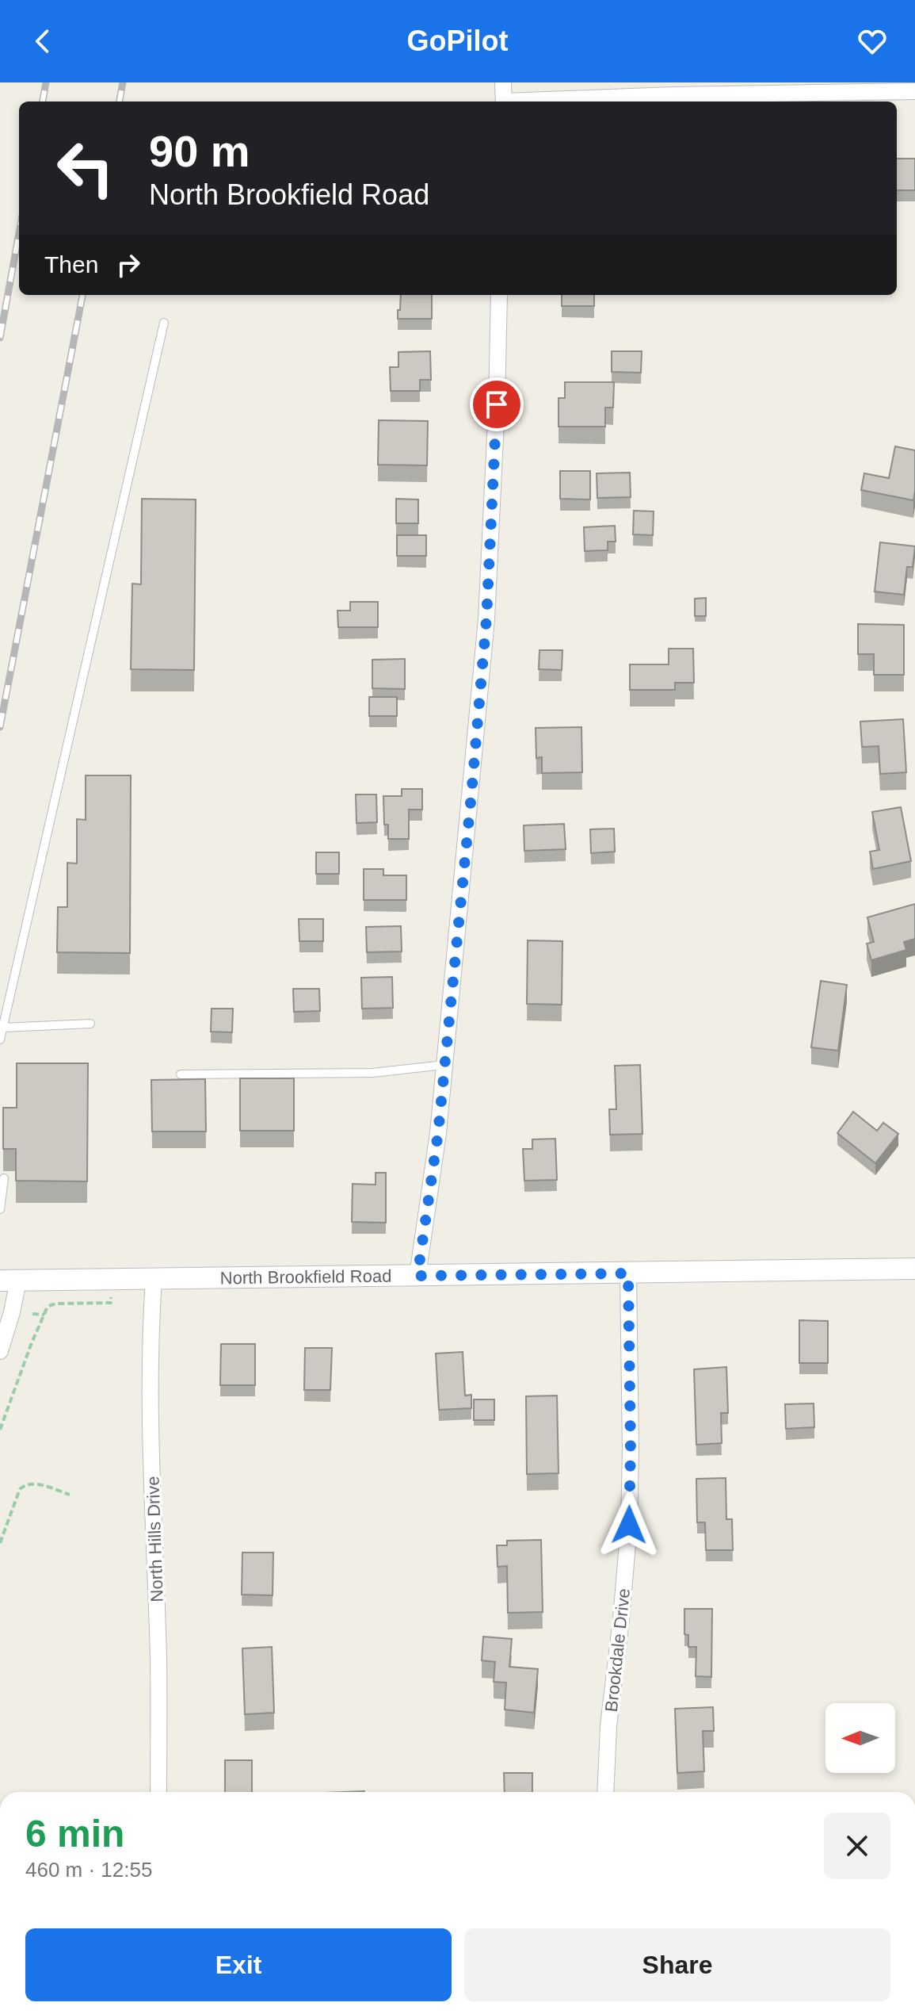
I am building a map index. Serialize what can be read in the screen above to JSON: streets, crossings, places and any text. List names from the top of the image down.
{
  "streets": {
    "street": ["North Brookfield Road", "North Hills Drive", "Brookdale Drive"]
  },
  "crossings": [
    ["North Brookfield Road", "North Hills Drive"],
    ["North Brookfield Road", "Brookdale Drive"]
  ],
  "north": "left",
  "page": {
    "header": "GoPilot",
    "turn": ["90 m", "North Brookfield Road"],
    "then": "Then",
    "heading": ["6 min", "460 m · 12:55"],
    "buttons": ["Exit", "Share"]
  }
}
